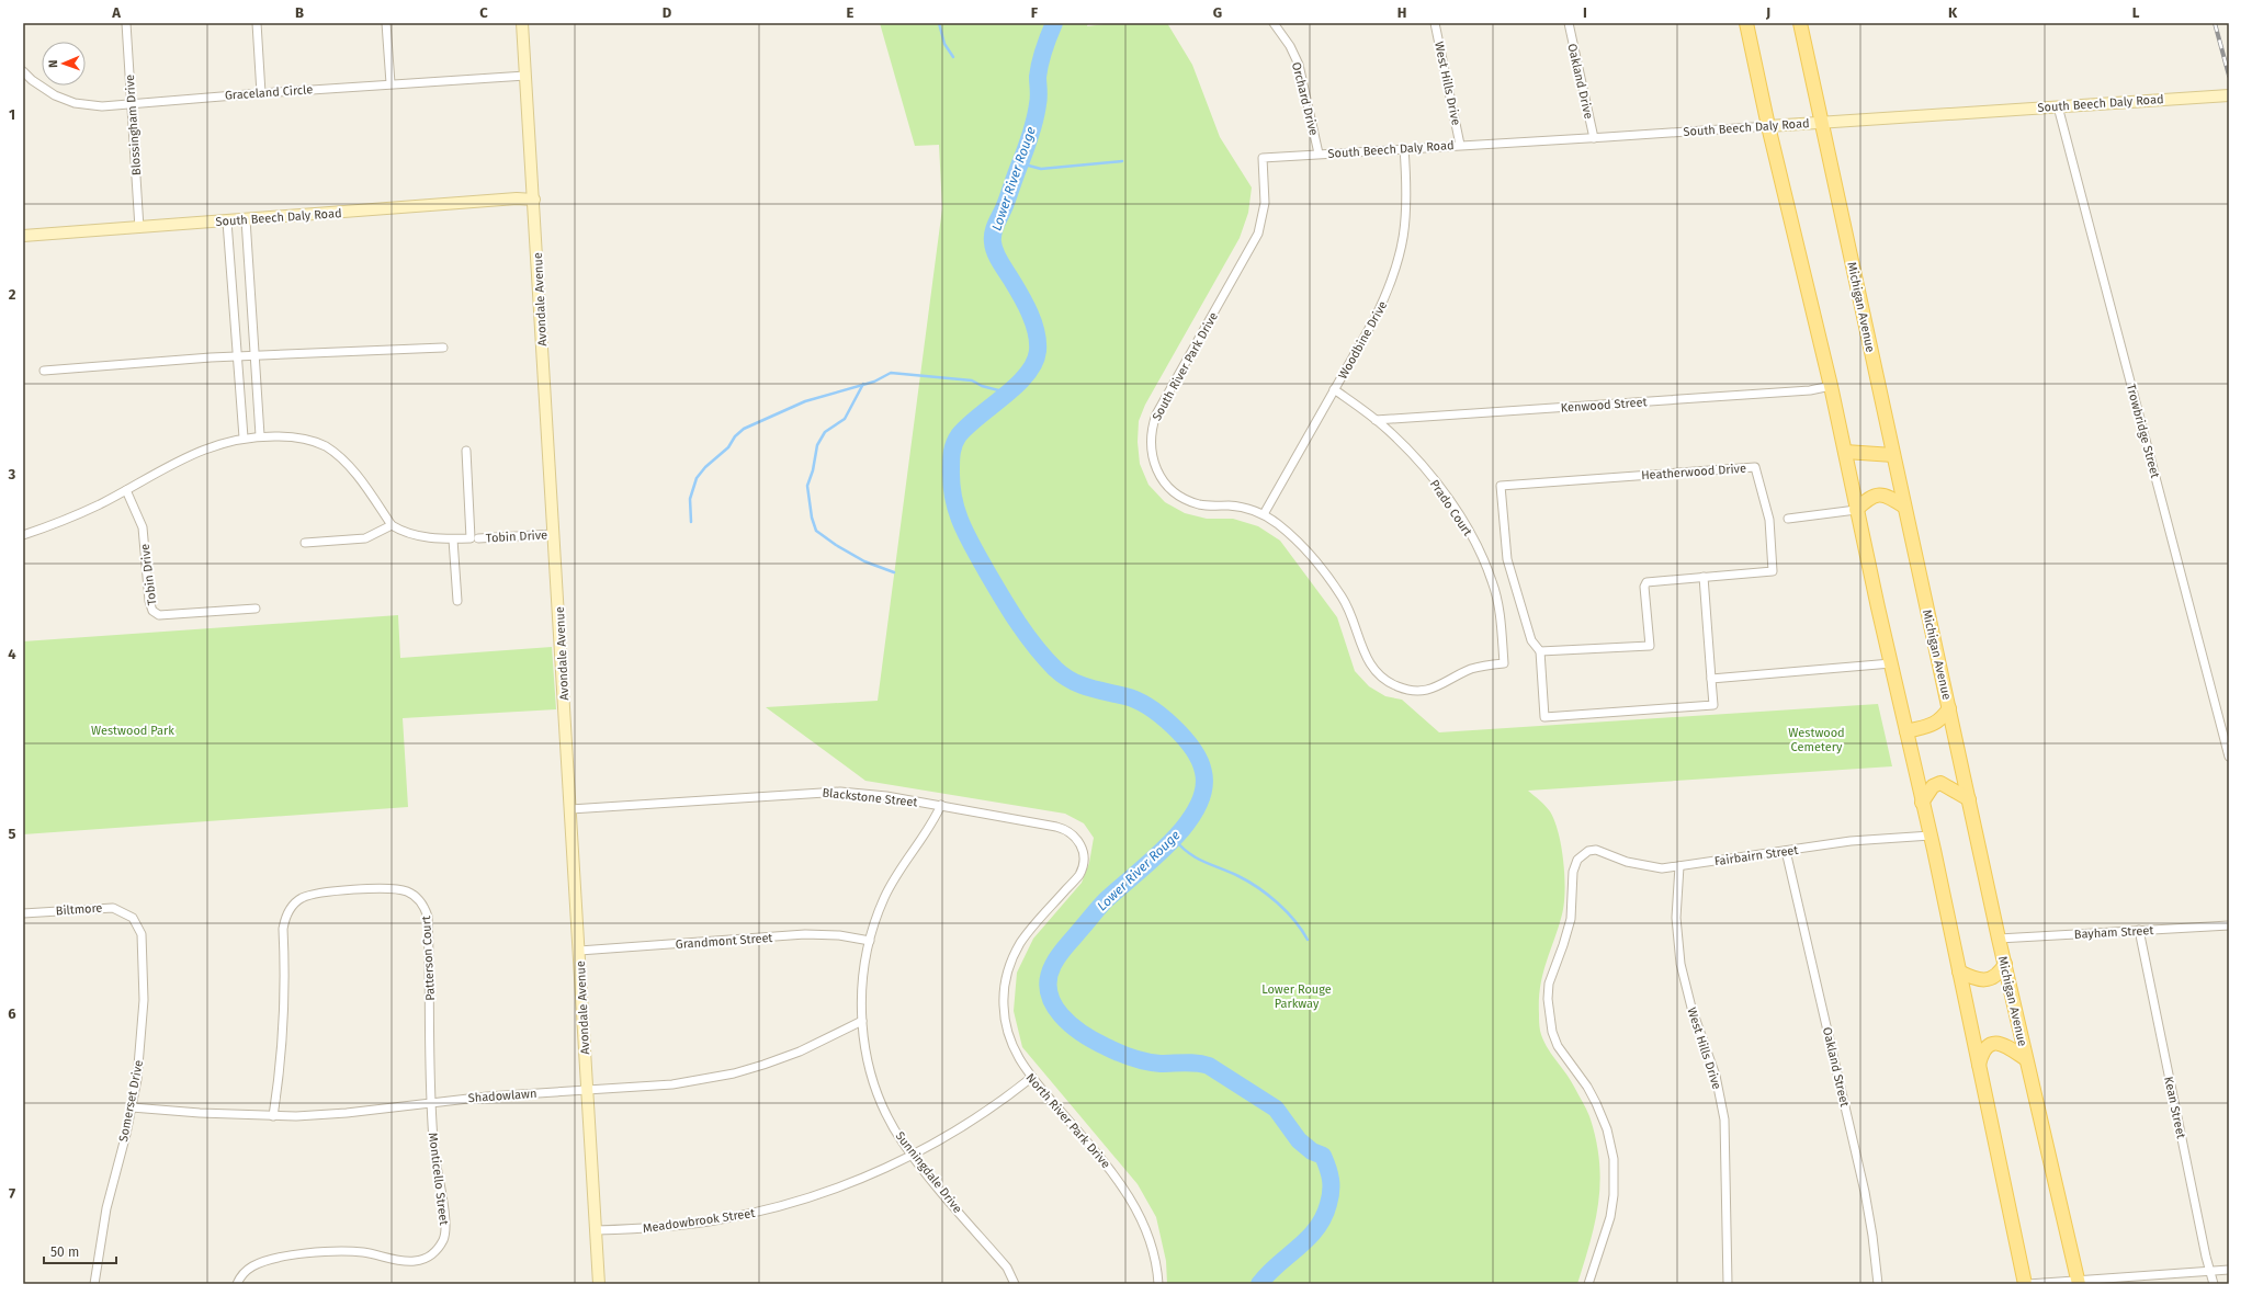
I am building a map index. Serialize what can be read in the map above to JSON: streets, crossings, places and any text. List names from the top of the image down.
{
  "streets": {
    "main road": ["Michigan Avenue"],
    "street": [
      "Oakland Drive",
      "West Hills Drive",
      "Graceland Circle",
      "Orchard Drive",
      "South Beech Daly Road",
      "Blossingham Drive",
      "Avondale Avenue",
      "Woodbine Drive",
      "South River Park Drive",
      "Kenwood Street",
      "Trowbridge Street",
      "Heatherwood Drive",
      "Prado Court",
      "Tobin Drive",
      "Blackstone Street",
      "Fairbairn Street",
      "Biltmore",
      "Bayham Street",
      "Grandmont Street",
      "Patterson Court",
      "Oakland Street",
      "Shadowlawn",
      "Somerset Drive",
      "Kean Street",
      "North River Park Drive",
      "Sunningdale Drive",
      "Monticello Street",
      "Meadowbrook Street"
    ]
  },
  "crossings": [
    ["Oakland Drive", "South Beech Daly Road"],
    ["West Hills Drive", "South Beech Daly Road"],
    ["West Hills Drive", "Fairbairn Street"],
    ["Graceland Circle", "Blossingham Drive"],
    ["Graceland Circle", "Avondale Avenue"],
    ["Orchard Drive", "South Beech Daly Road"],
    ["South Beech Daly Road", "Blossingham Drive"],
    ["South Beech Daly Road", "Avondale Avenue"],
    ["South Beech Daly Road", "Michigan Avenue"],
    ["South Beech Daly Road", "Woodbine Drive"],
    ["South Beech Daly Road", "South River Park Drive"],
    ["South Beech Daly Road", "Trowbridge Street"],
    ["Avondale Avenue", "Tobin Drive"],
    ["Avondale Avenue", "Blackstone Street"],
    ["Avondale Avenue", "Grandmont Street"],
    ["Avondale Avenue", "Shadowlawn"],
    ["Avondale Avenue", "Meadowbrook Street"],
    ["Michigan Avenue", "Bayham Street"],
    ["Woodbine Drive", "South River Park Drive"],
    ["Woodbine Drive", "Prado Court"],
    ["South River Park Drive", "Prado Court"],
    ["Kenwood Street", "Prado Court"],
    ["Blackstone Street", "North River Park Drive"],
    ["Blackstone Street", "Sunningdale Drive"],
    ["Fairbairn Street", "Oakland Street"],
    ["Biltmore", "Somerset Drive"],
    ["Bayham Street", "Kean Street"],
    ["Grandmont Street", "Sunningdale Drive"],
    ["Patterson Court", "Shadowlawn"],
    ["Patterson Court", "Monticello Street"],
    ["Shadowlawn", "Somerset Drive"],
    ["Shadowlawn", "Sunningdale Drive"],
    ["Shadowlawn", "Monticello Street"],
    ["North River Park Drive", "Meadowbrook Street"],
    ["Sunningdale Drive", "Meadowbrook Street"]
  ],
  "water": ["Lower River Rouge"],
  "parks": ["Westwood Park", "Westwood Cemetery", "Lower Rouge Parkway"],
  "scale_bar": "50 m",
  "north": "left",
  "grid": {
    "columns": [
      "A",
      "B",
      "C",
      "D",
      "E",
      "F",
      "G",
      "H",
      "I",
      "J",
      "K",
      "L"
    ],
    "rows": [
      "1",
      "2",
      "3",
      "4",
      "5",
      "6",
      "7"
    ]
  }
}
